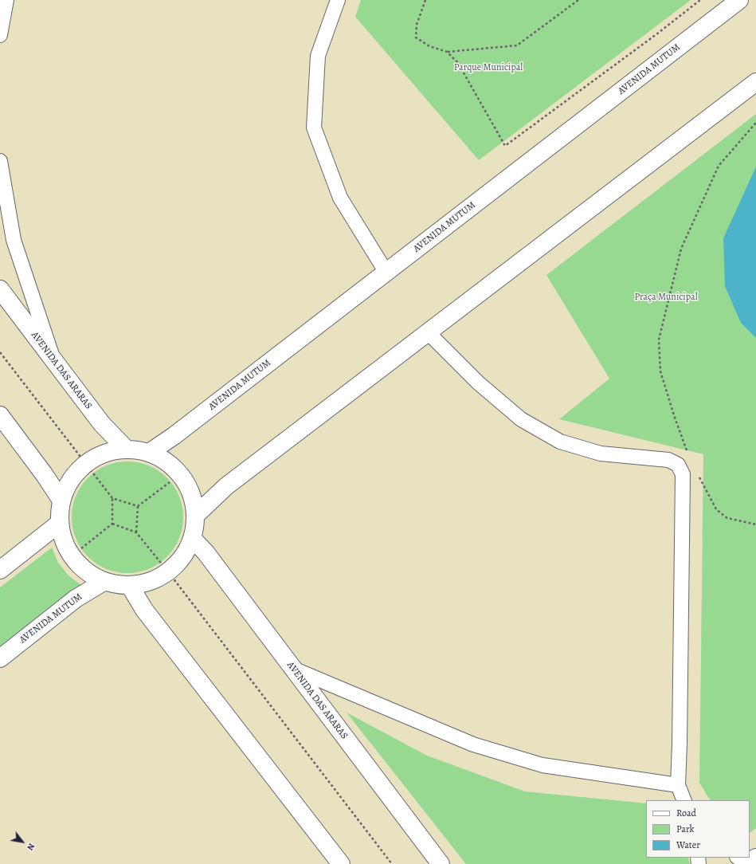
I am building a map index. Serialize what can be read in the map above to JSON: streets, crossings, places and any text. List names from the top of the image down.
{
  "streets": {
    "street": ["AVENIDA MUTUM", "AVENIDA DAS ARARAS"]
  },
  "parks": ["Parque Municipal", "Praça Municipal"],
  "legend": ["Road", "Park", "Water"],
  "north": "bottom right"
}
